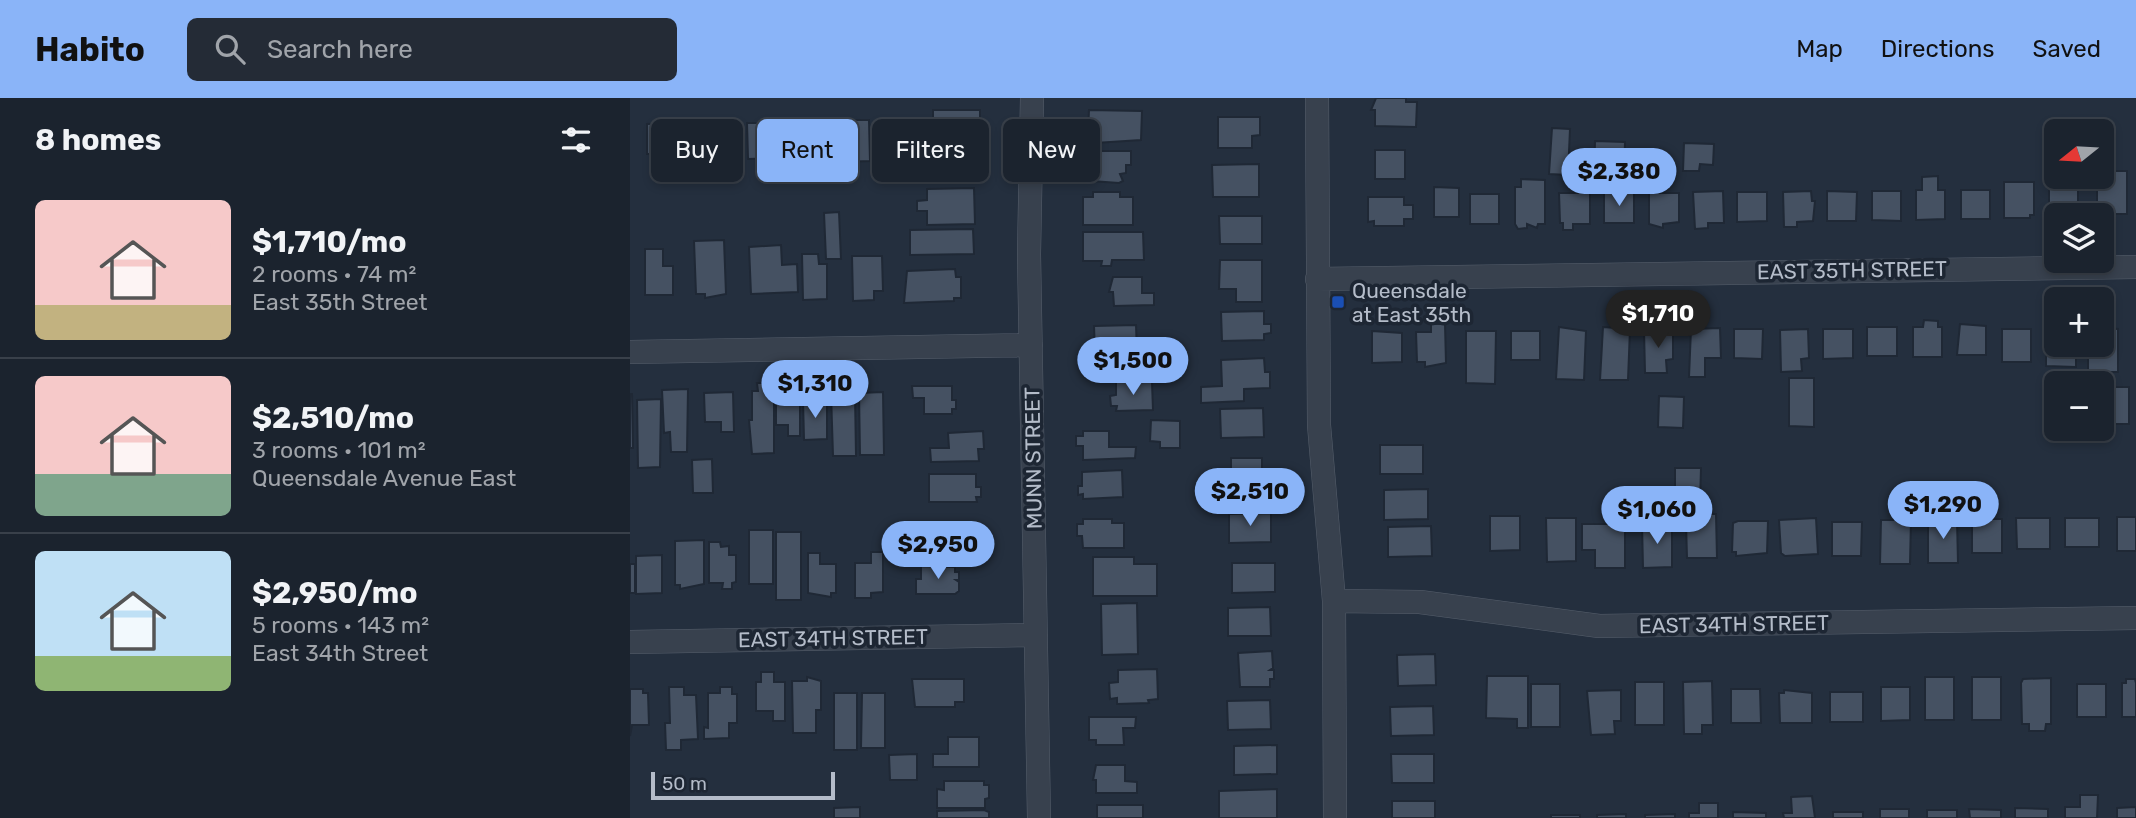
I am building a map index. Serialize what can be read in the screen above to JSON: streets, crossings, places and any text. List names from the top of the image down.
{
  "streets": {
    "street": ["EAST 35TH STREET", "MUNN STREET", "EAST 34TH STREET"]
  },
  "crossings": [
    ["MUNN STREET", "EAST 34TH STREET"]
  ],
  "places": {
    "transit": ["Queensdale at East 35th"]
  },
  "scale_bar": "50 m",
  "north": "left",
  "page": {
    "header": "Habito",
    "search": "Search here",
    "nav": ["Map", "Directions", "Saved"],
    "heading": "8 homes",
    "map_buttons": ["+", "−"],
    "chip": [
      "Buy",
      "Rent",
      "Filters",
      "New"
    ],
    "price": [
      "$2,380",
      "$1,710",
      "$1,500",
      "$1,310",
      "$2,510",
      "$1,290",
      "$1,060",
      "$2,950"
    ],
    "list": [
      {
        "name": "$1,710/mo",
        "note": "2 rooms · 74 m² · East 35th Street"
      },
      {
        "name": "$2,510/mo",
        "note": "3 rooms · 101 m² · Queensdale Avenue East"
      },
      {
        "name": "$2,950/mo",
        "note": "5 rooms · 143 m² · East 34th Street"
      }
    ],
    "scale": "50 m"
  }
}
